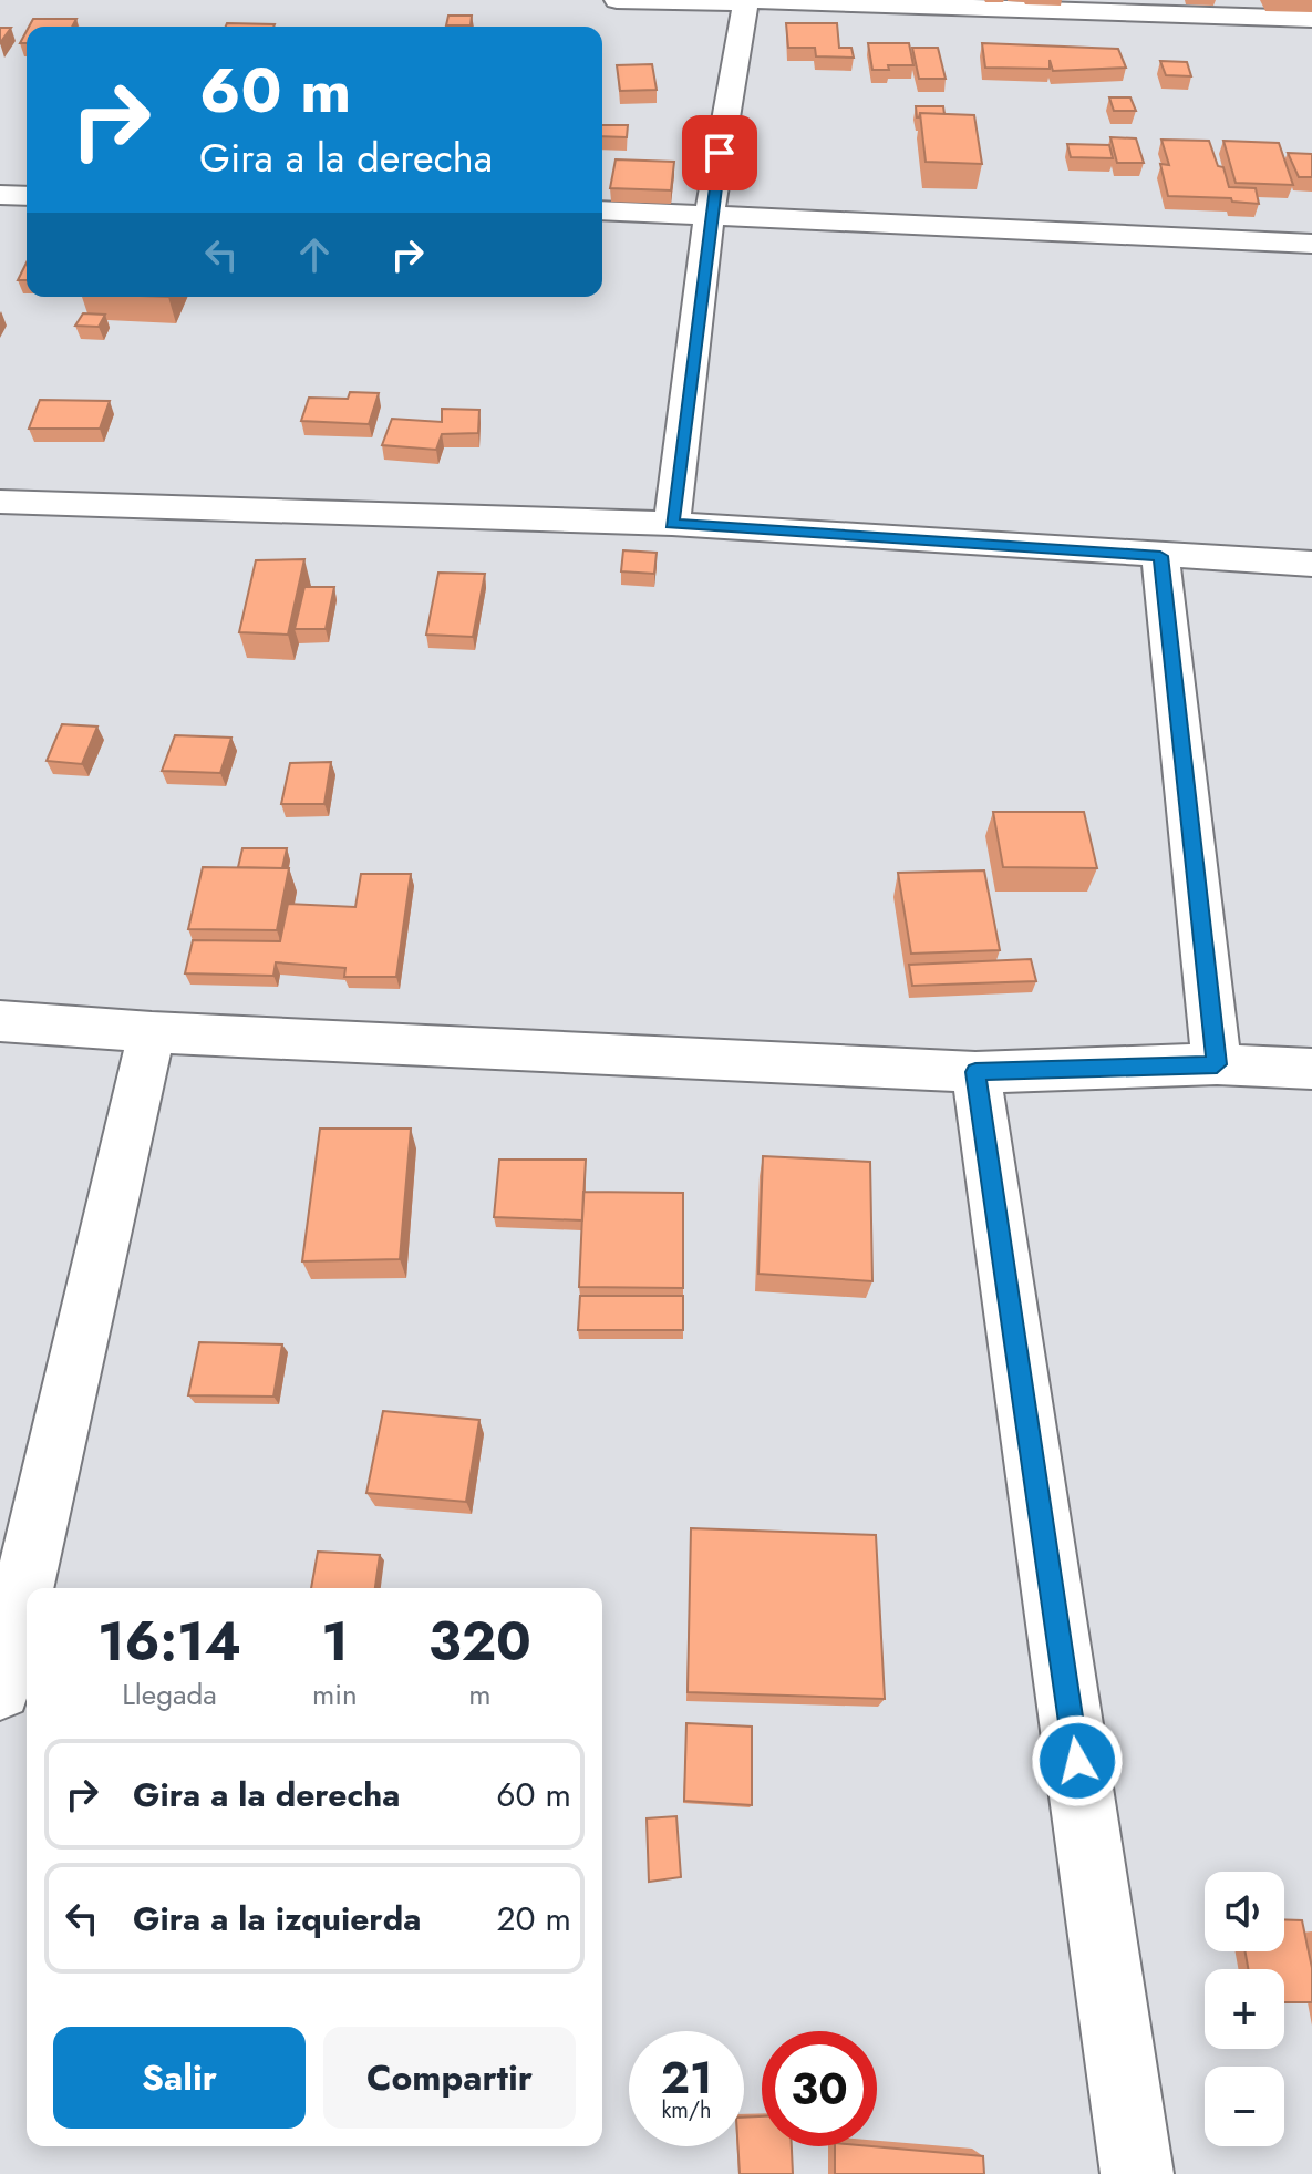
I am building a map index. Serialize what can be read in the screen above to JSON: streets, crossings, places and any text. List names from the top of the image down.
{
  "page": {
    "turn": ["60 m", "Gira a la derecha"],
    "eta": [
      "16:14",
      "Llegada",
      "1",
      "min",
      "320",
      "m"
    ],
    "list": [
      {
        "name": "Gira a la derecha",
        "value": "60 m"
      },
      {
        "name": "Gira a la izquierda",
        "value": "20 m"
      }
    ],
    "map_buttons": ["+", "−"],
    "buttons": ["Salir", "Compartir"],
    "speed": "21 km/h",
    "limit": "30"
  }
}
